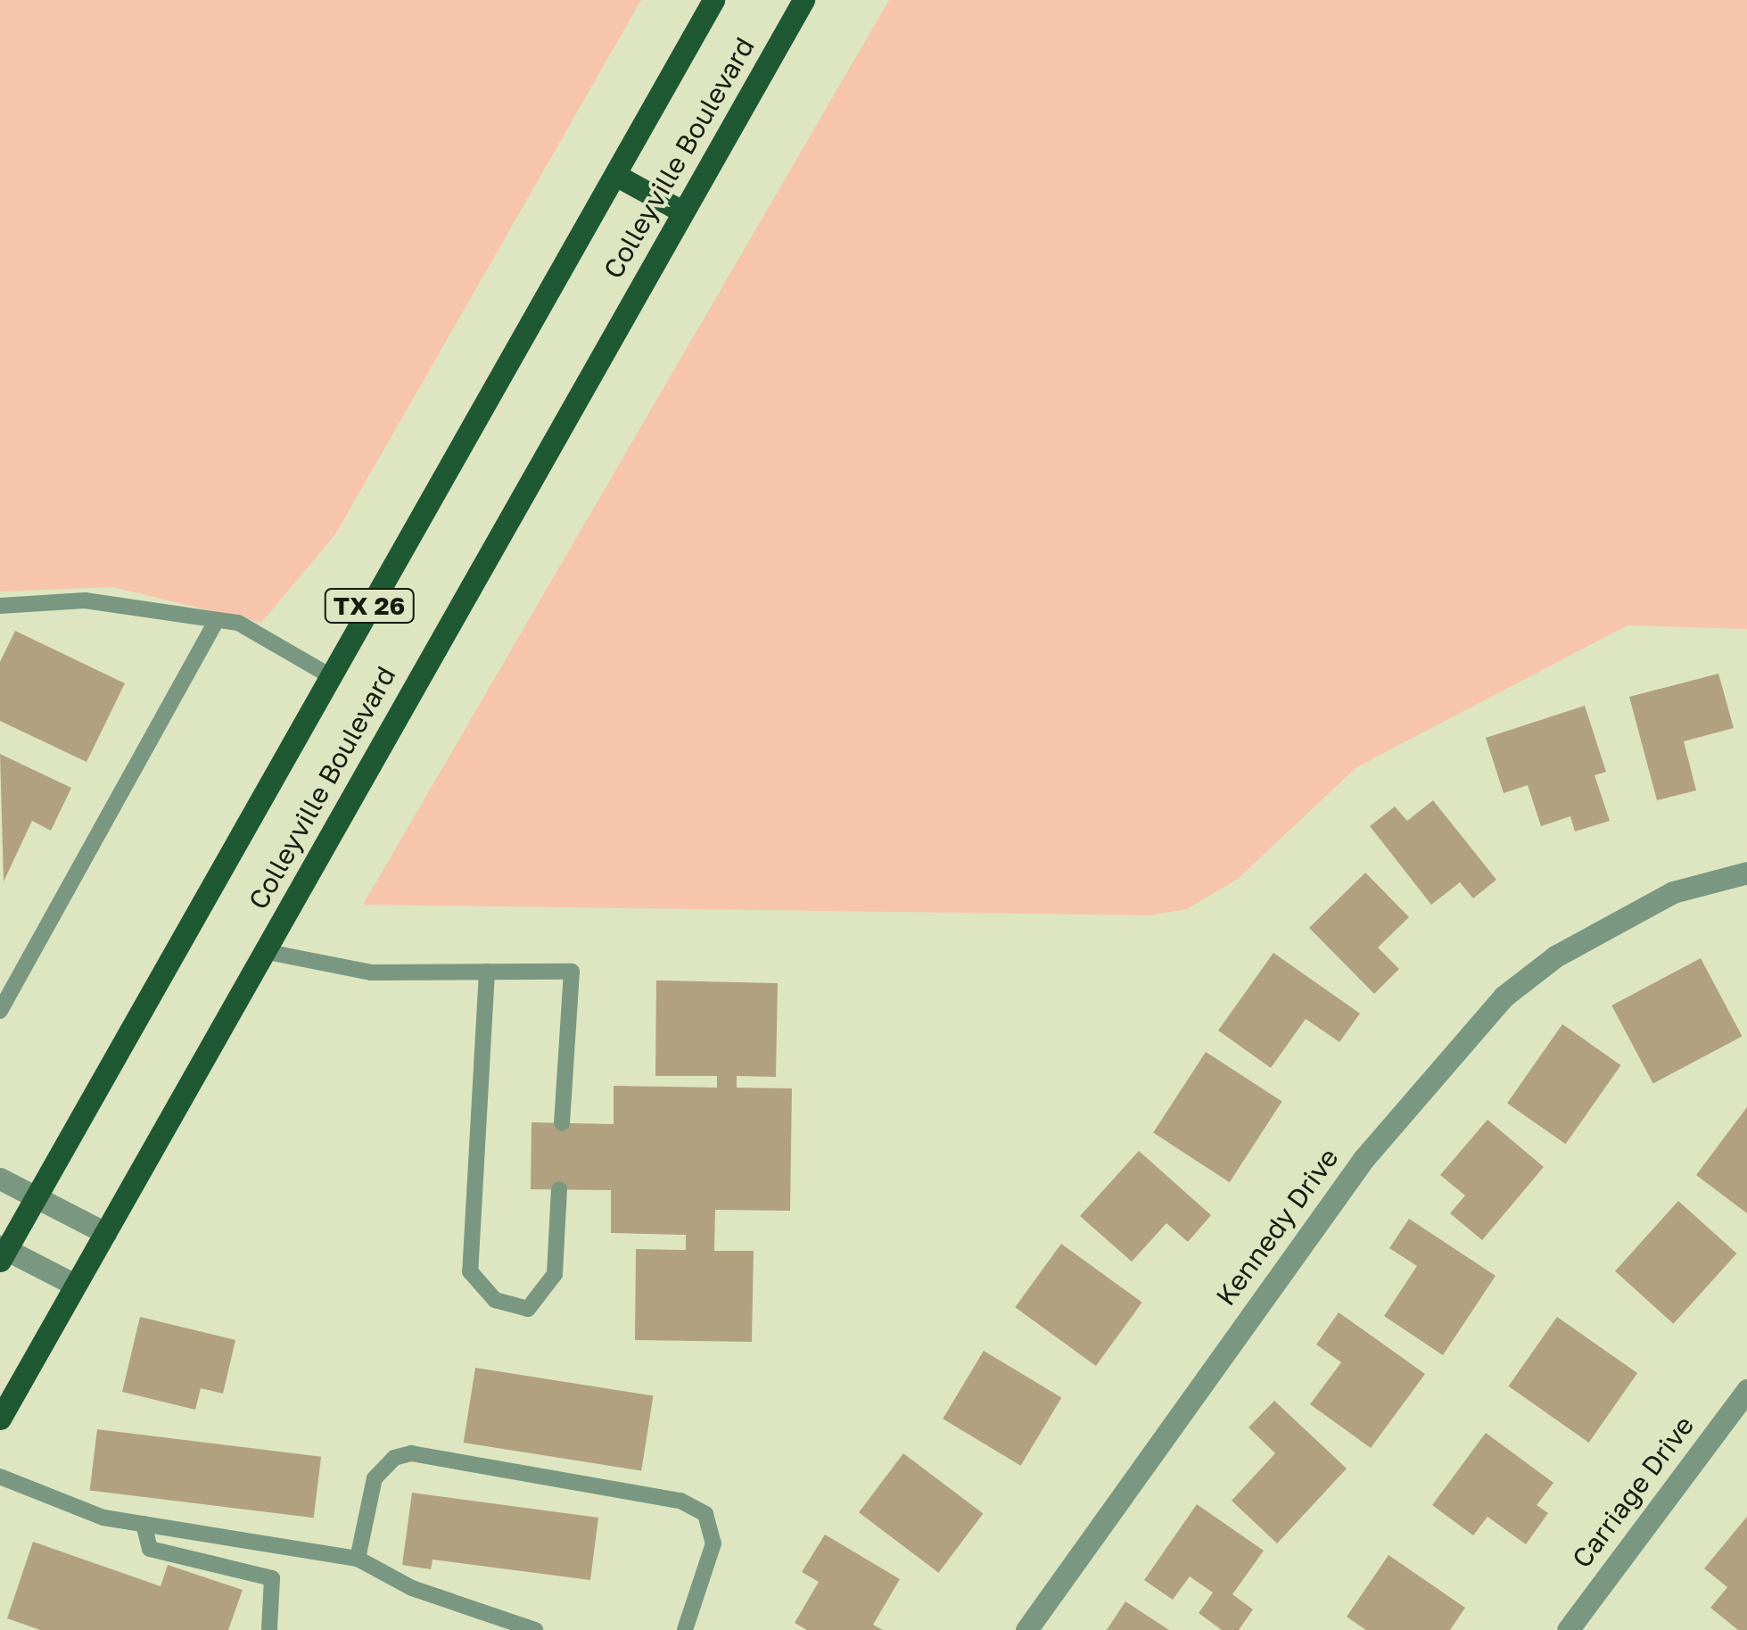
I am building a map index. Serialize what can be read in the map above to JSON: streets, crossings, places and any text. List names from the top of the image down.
{
  "streets": {
    "main road": ["Colleyville Boulevard", "TX 26"],
    "street": ["Kennedy Drive", "Carriage Drive"]
  }
}
